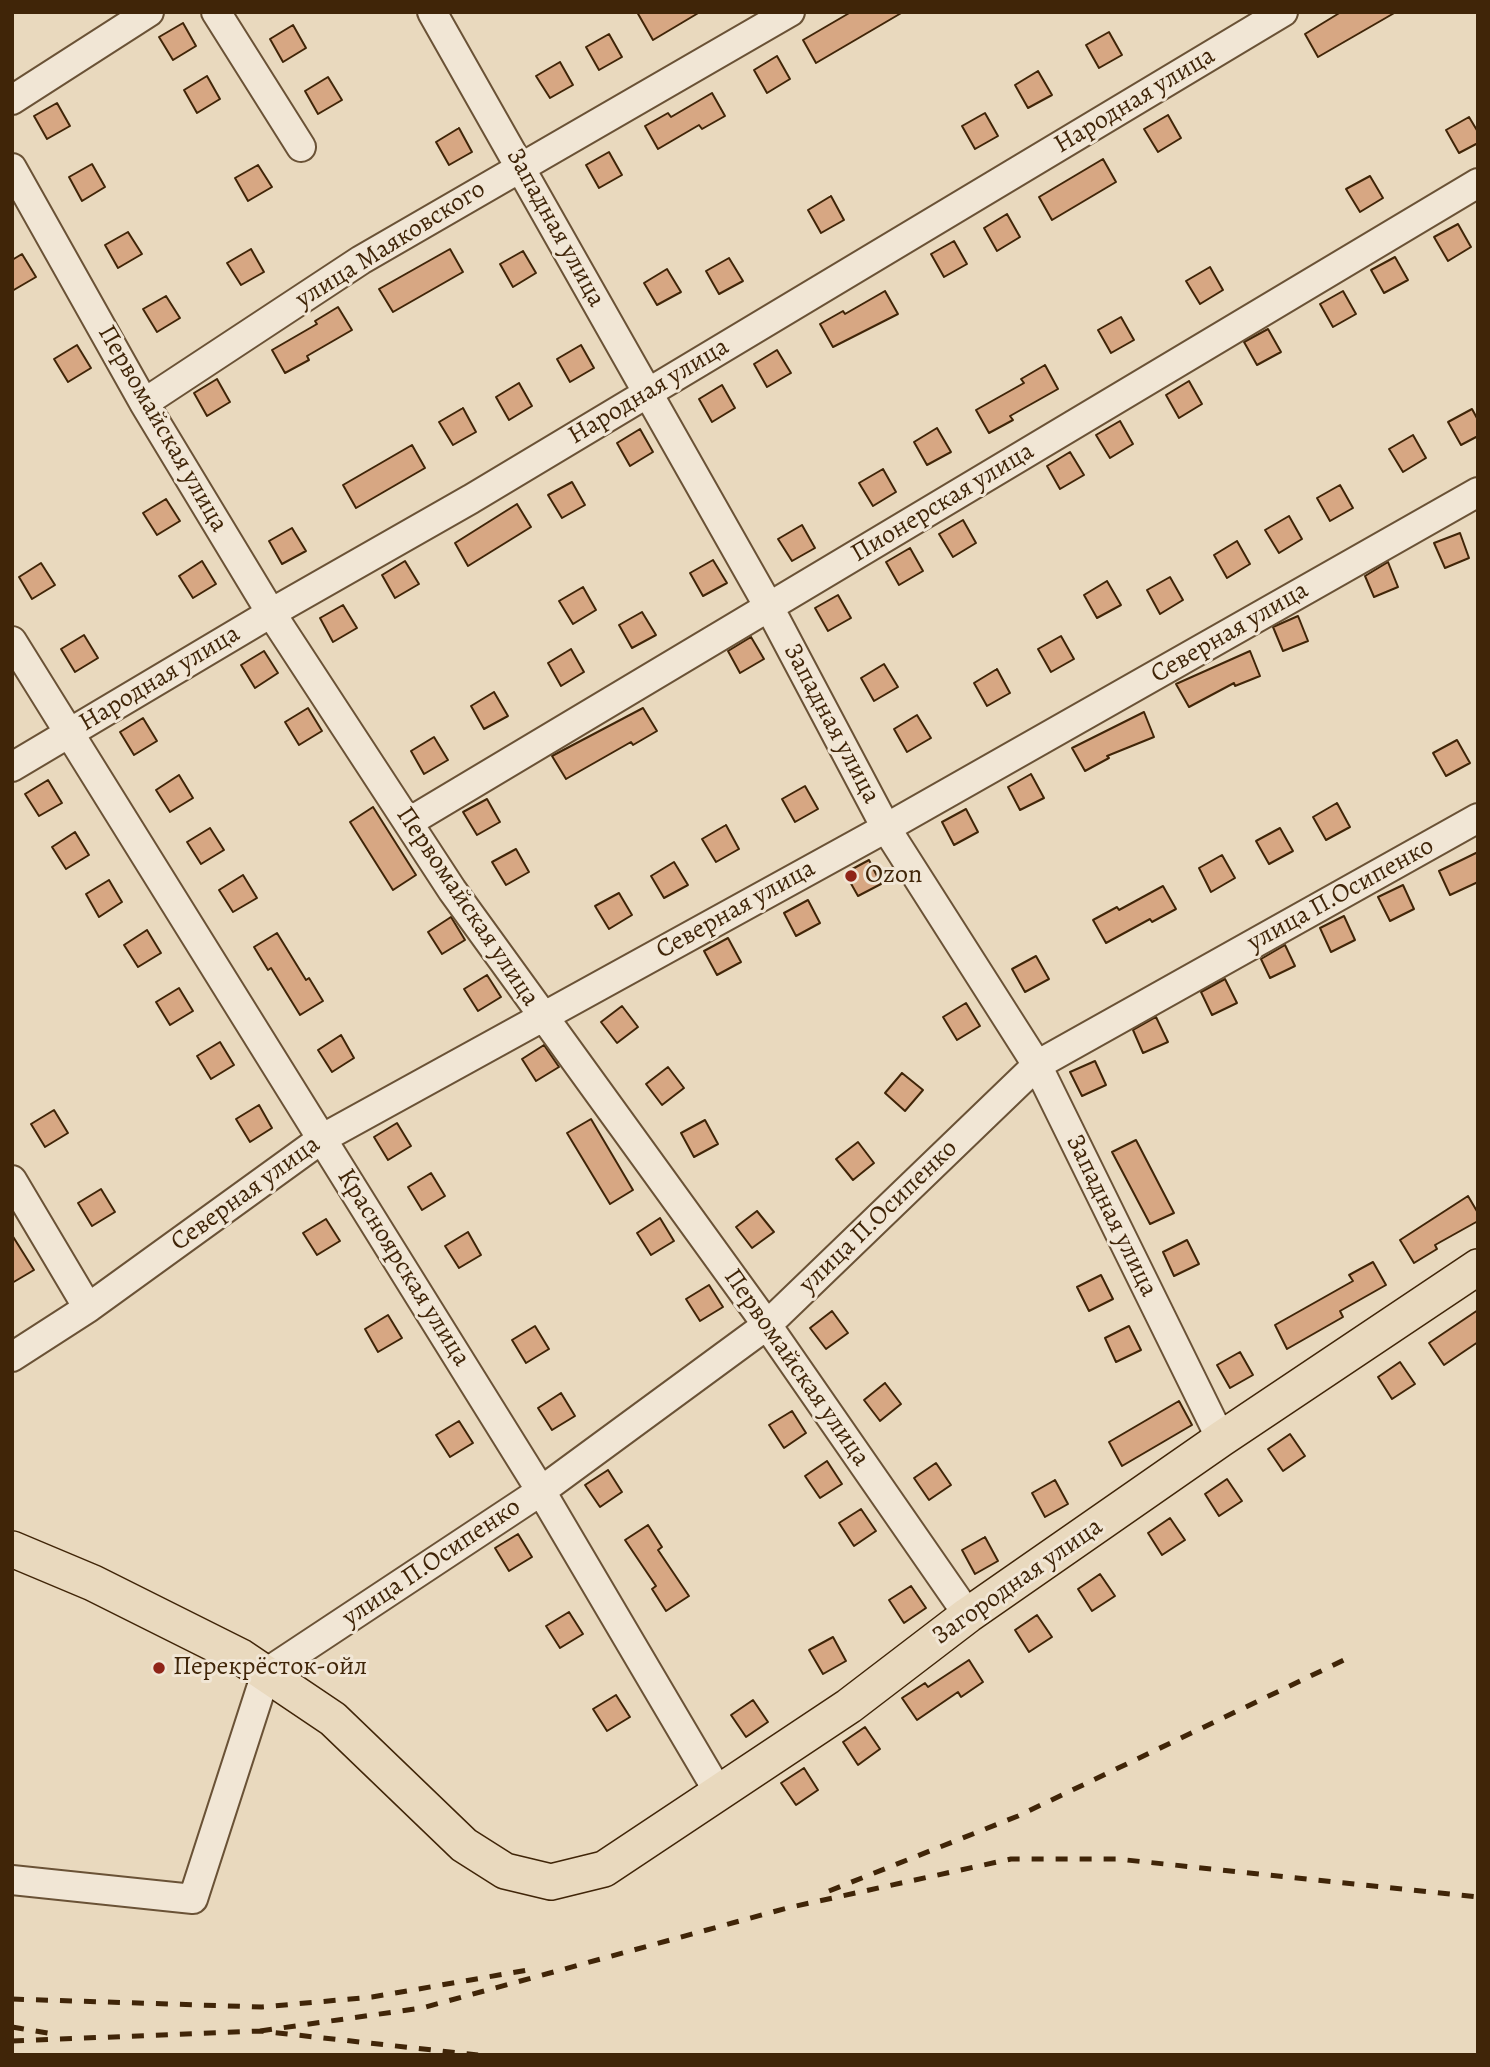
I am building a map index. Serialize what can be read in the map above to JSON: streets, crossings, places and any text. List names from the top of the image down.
{
  "streets": {
    "main road": ["Загородная улица"],
    "street": [
      "Народная улица",
      "Западная улица",
      "улица Маяковского",
      "Первомайская улица",
      "Пионерская улица",
      "Северная улица",
      "улица П.Осипенко",
      "Красноярская улица"
    ]
  },
  "crossings": [
    ["Народная улица", "Западная улица"],
    ["Народная улица", "Первомайская улица"],
    ["Народная улица", "Красноярская улица"],
    ["Западная улица", "улица Маяковского"],
    ["Западная улица", "Пионерская улица"],
    ["Западная улица", "Северная улица"],
    ["Западная улица", "улица П.Осипенко"],
    ["Западная улица", "Загородная улица"],
    ["улица Маяковского", "Первомайская улица"],
    ["Первомайская улица", "Пионерская улица"],
    ["Первомайская улица", "Северная улица"],
    ["Первомайская улица", "улица П.Осипенко"],
    ["Первомайская улица", "Загородная улица"],
    ["Северная улица", "Красноярская улица"],
    ["улица П.Осипенко", "Красноярская улица"],
    ["улица П.Осипенко", "Загородная улица"],
    ["Красноярская улица", "Загородная улица"]
  ],
  "places": ["Ozon", "Перекрёсток-ойл"]
}
